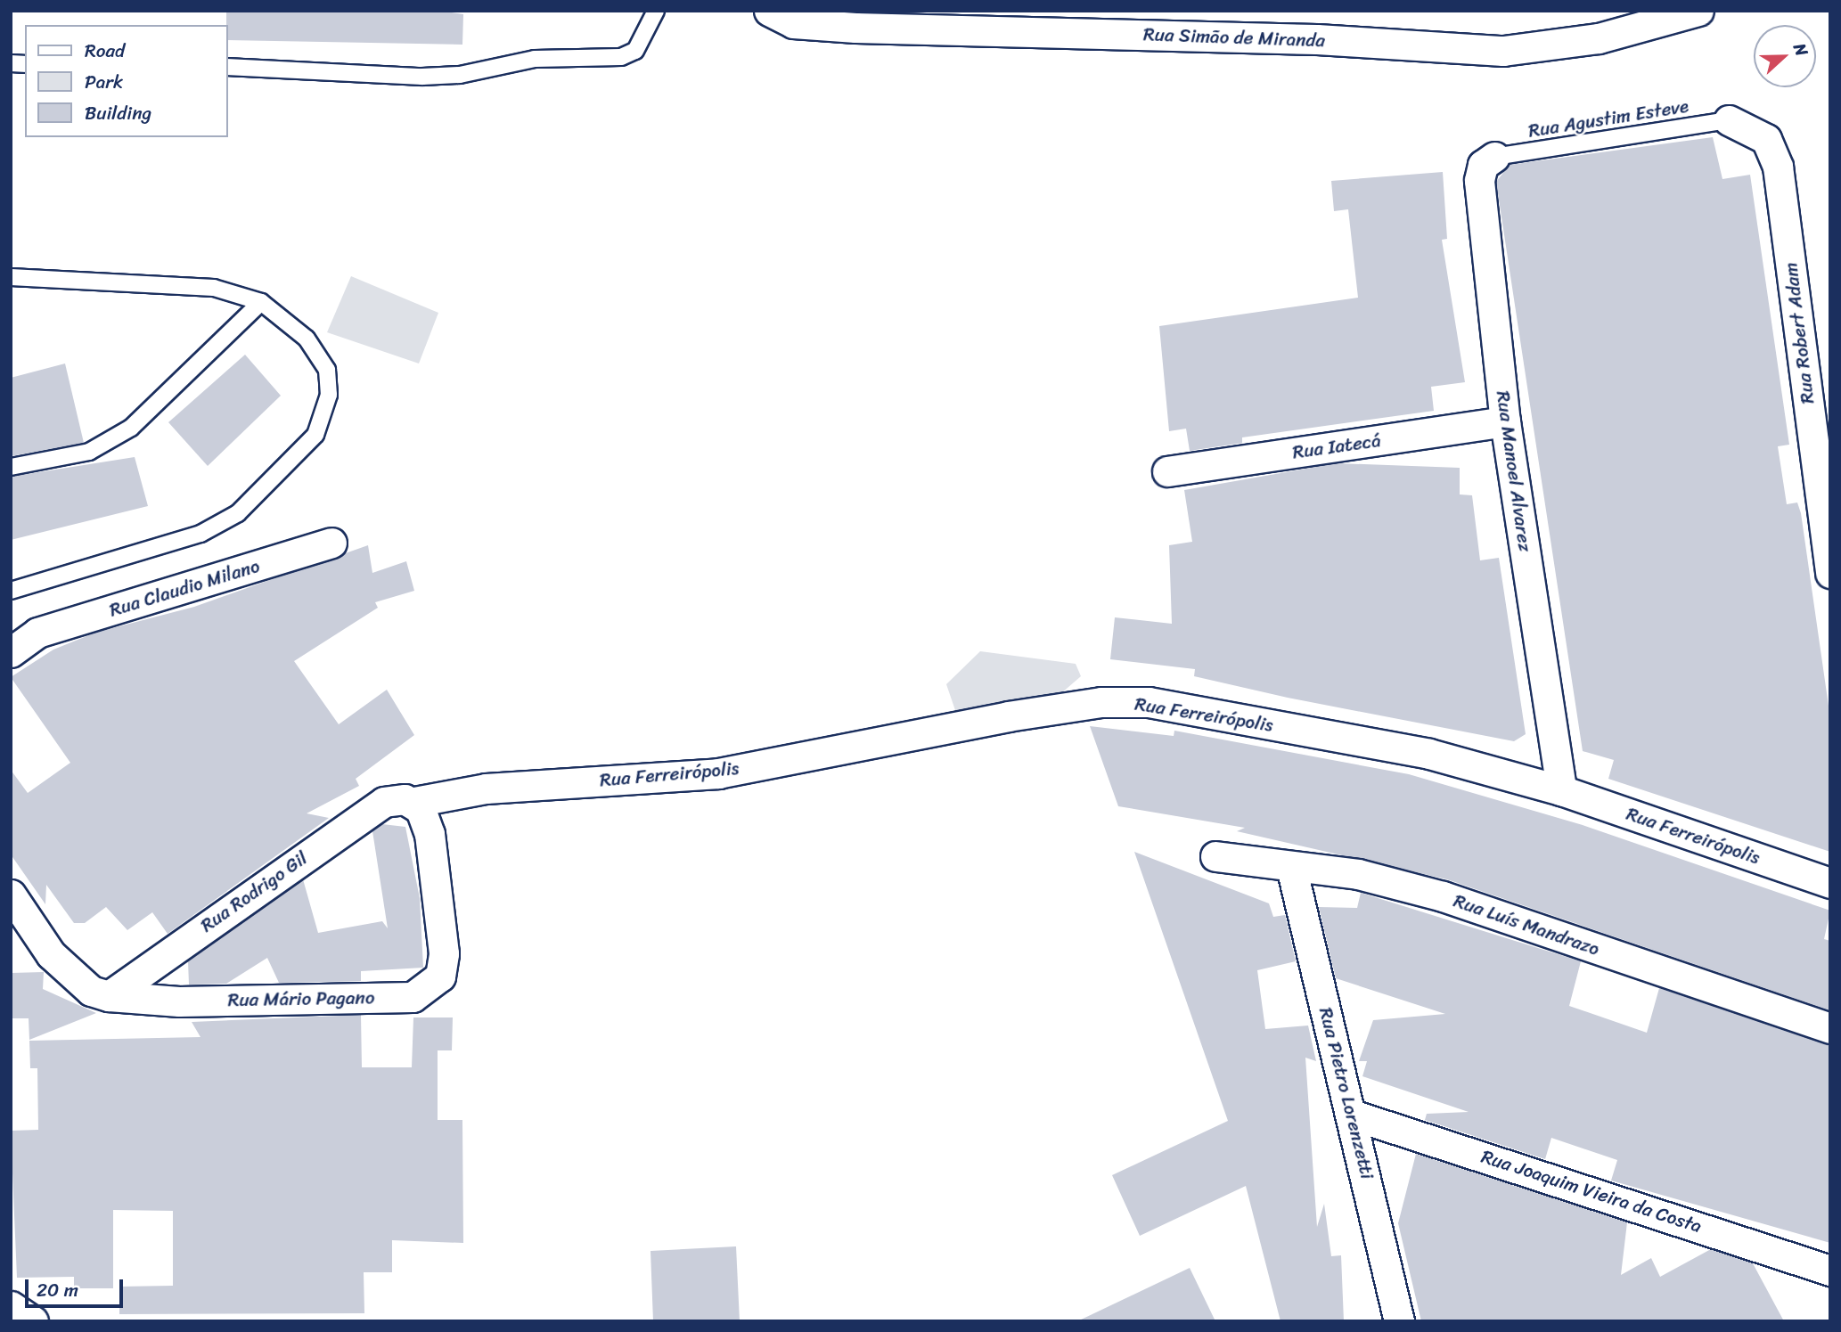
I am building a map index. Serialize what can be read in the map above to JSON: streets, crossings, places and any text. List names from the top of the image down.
{
  "streets": {
    "street": [
      "Rua Simão de Miranda",
      "Rua Robert Adam",
      "Rua Iatecá",
      "Rua Manoel Alvarez",
      "Rua Claudio Milano",
      "Rua Ferreirópolis",
      "Rua Rodrigo Gil",
      "Rua Luís Mandrazo",
      "Rua Mário Pagano",
      "Rua Pietro Lorenzetti",
      "Rua Joaquim Vieira da Costa"
    ],
    "lane": ["Rua Agustim Esteve"]
  },
  "crossings": [
    ["Rua Agustim Esteve", "Rua Robert Adam"],
    ["Rua Agustim Esteve", "Rua Manoel Alvarez"],
    ["Rua Iatecá", "Rua Manoel Alvarez"],
    ["Rua Manoel Alvarez", "Rua Ferreirópolis"],
    ["Rua Ferreirópolis", "Rua Rodrigo Gil"],
    ["Rua Ferreirópolis", "Rua Mário Pagano"],
    ["Rua Rodrigo Gil", "Rua Mário Pagano"],
    ["Rua Luís Mandrazo", "Rua Pietro Lorenzetti"],
    ["Rua Pietro Lorenzetti", "Rua Joaquim Vieira da Costa"]
  ],
  "legend": ["Road", "Park", "Building"],
  "scale_bar": "20 m",
  "north": "right"
}
